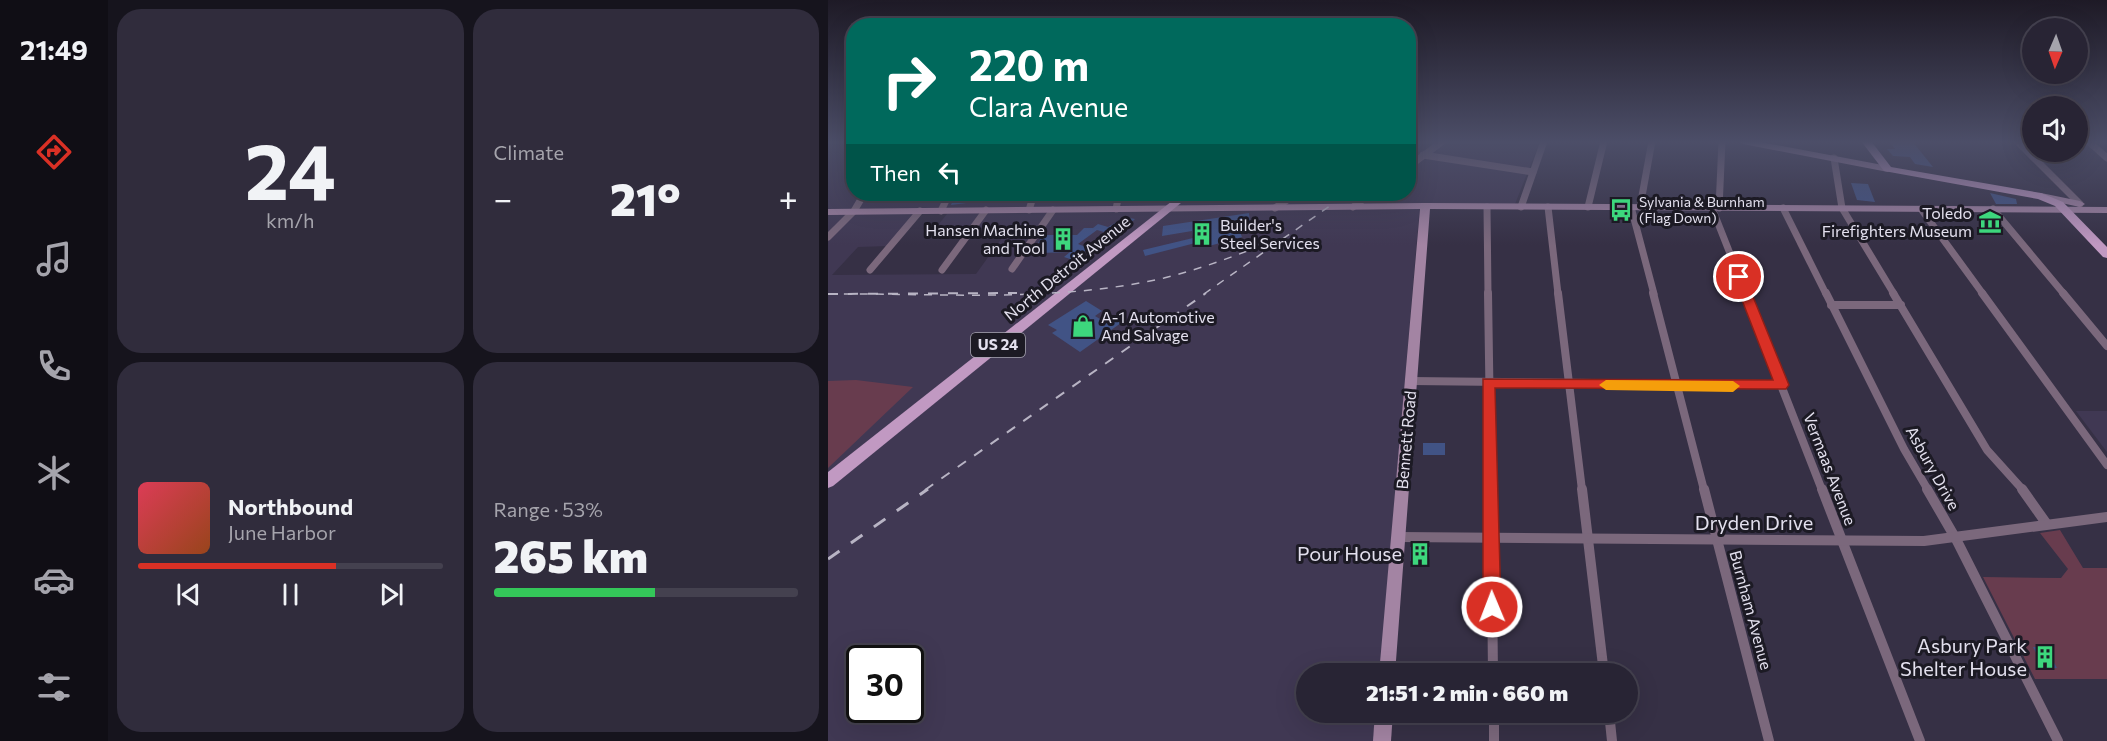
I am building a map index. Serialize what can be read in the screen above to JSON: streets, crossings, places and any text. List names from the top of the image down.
{
  "streets": {
    "main road": ["North Detroit Avenue", "US 24", "Bennett Road"],
    "street": [
      "Asbury Drive",
      "Vermaas Avenue",
      "Dryden Drive",
      "Burnham Avenue"
    ]
  },
  "crossings": [
    ["Bennett Road", "Dryden Drive"],
    ["Asbury Drive", "Dryden Drive"],
    ["Vermaas Avenue", "Dryden Drive"],
    ["Dryden Drive", "Burnham Avenue"]
  ],
  "places": {
    "bus stop": ["Sylvania & Burnham (Flag Down)"],
    "museum": ["Toledo Firefighters Museum"],
    "building": [
      "Builder's Steel Services",
      "Hansen Machine and Tool",
      "Pour House",
      "Asbury Park Shelter House"
    ],
    "shop": ["A-1 Automotive And Salvage"]
  },
  "north": "bottom",
  "page": {
    "tabs": "21:49",
    "tile": [
      ["24", "km/h"],
      "Climate",
      ["Range · 53%", "265 km"]
    ],
    "turn": ["220 m", "Clara Avenue"],
    "then": "Then",
    "heat": ["−", "21°", "+"],
    "song": ["Northbound", "June Harbor"],
    "limit": "30",
    "trip": "21:51 · 2 min · 660 m"
  }
}
